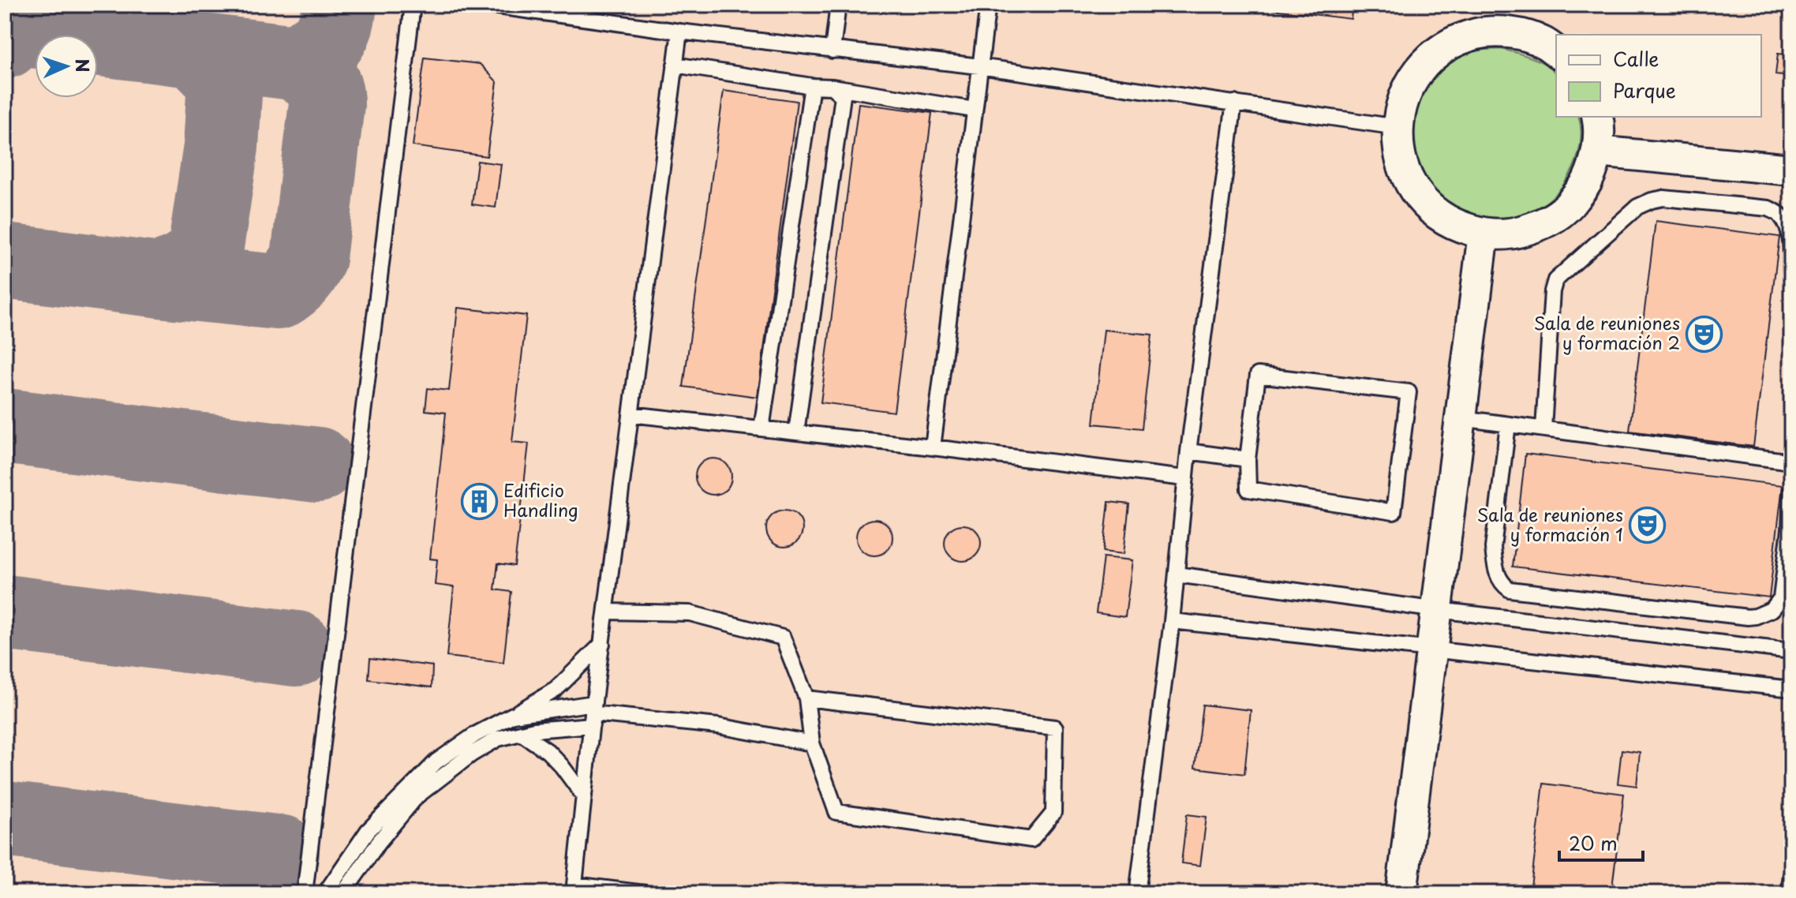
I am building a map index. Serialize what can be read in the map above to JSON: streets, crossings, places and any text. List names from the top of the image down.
{
  "places": {
    "theatre": ["Sala de reuniones y formación 2", "Sala de reuniones y formación 1"],
    "building": ["Edificio Handling"]
  },
  "legend": ["Calle", "Parque"],
  "scale_bar": "20 m",
  "north": "right"
}
